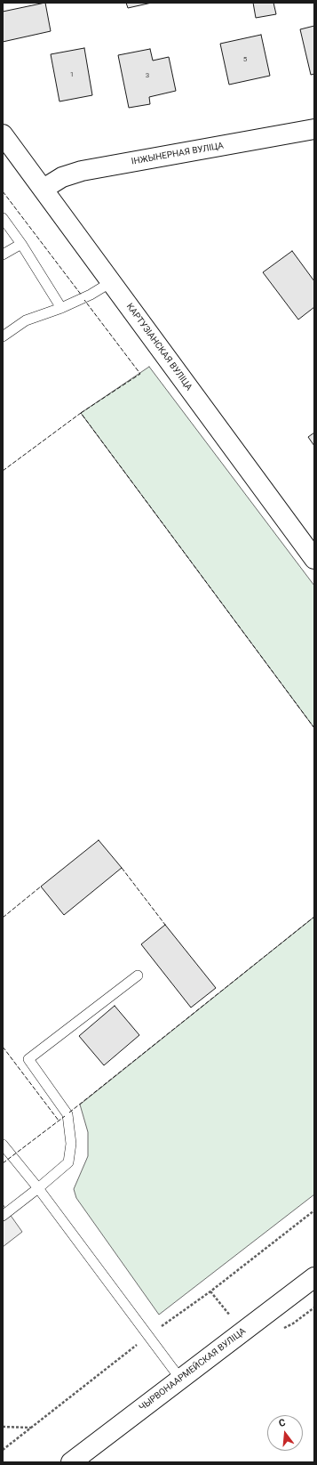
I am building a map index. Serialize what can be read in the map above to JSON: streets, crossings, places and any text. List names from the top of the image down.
{
  "streets": {
    "street": ["ІНЖЫНЕРНАЯ ВУЛІЦА", "КАРТУЗІАНСКАЯ ВУЛІЦА", "ЧЫРВОНААРМЕЙСКАЯ ВУЛІЦА"]
  },
  "crossings": [
    ["ІНЖЫНЕРНАЯ ВУЛІЦА", "КАРТУЗІАНСКАЯ ВУЛІЦА"]
  ],
  "house_numbers": ["5", "1", "3"],
  "north": "top"
}
